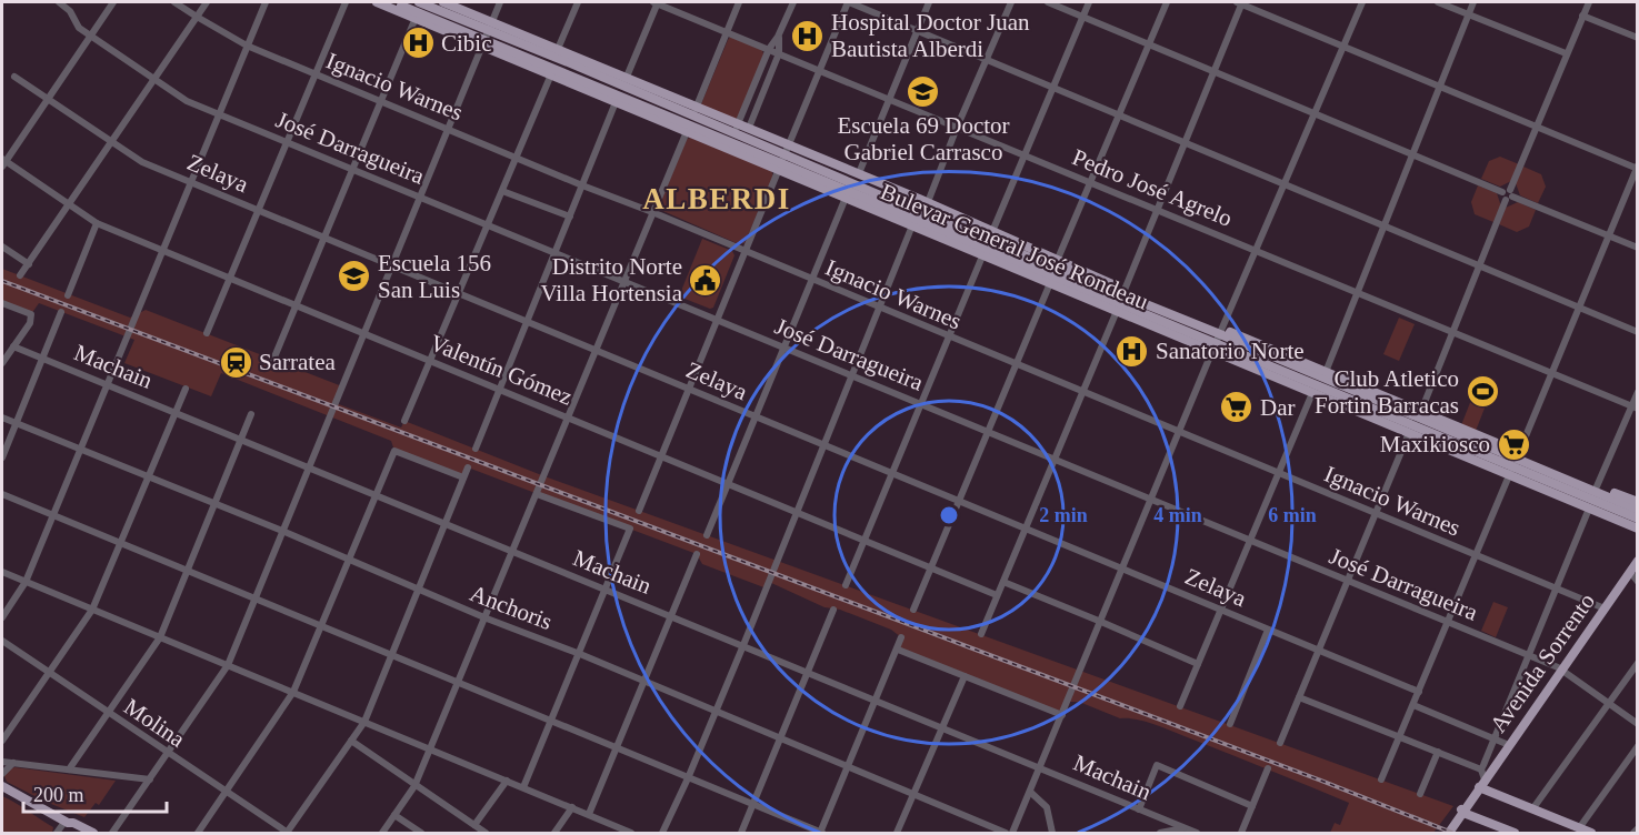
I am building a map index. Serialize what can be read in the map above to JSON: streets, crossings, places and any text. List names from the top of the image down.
{
  "streets": {
    "main road": ["Bulevar General José Rondeau", "Avenida Sorrento"],
    "street": [
      "Ignacio Warnes",
      "José Darragueira",
      "Zelaya",
      "Pedro José Agrelo",
      "Machain",
      "Valentín Gómez",
      "Anchoris",
      "Molina"
    ]
  },
  "crossings": [
    ["Ignacio Warnes", "Avenida Sorrento"],
    ["José Darragueira", "Avenida Sorrento"]
  ],
  "districts": ["ALBERDI"],
  "places": {
    "hospital": ["Hospital Doctor Juan Bautista Alberdi", "Cibic", "Sanatorio Norte"],
    "school or university": ["Escuela 69 Doctor Gabriel Carrasco", "Escuela 156 San Luis"],
    "public building": ["Distrito Norte Villa Hortensia"],
    "station": ["Sarratea"],
    "sports": ["Club Atletico Fortin Barracas"],
    "supermarket": ["Dar", "Maxikiosco"]
  },
  "scale_bar": "200 m",
  "rings": ["2 min", "4 min", "6 min"]
}
